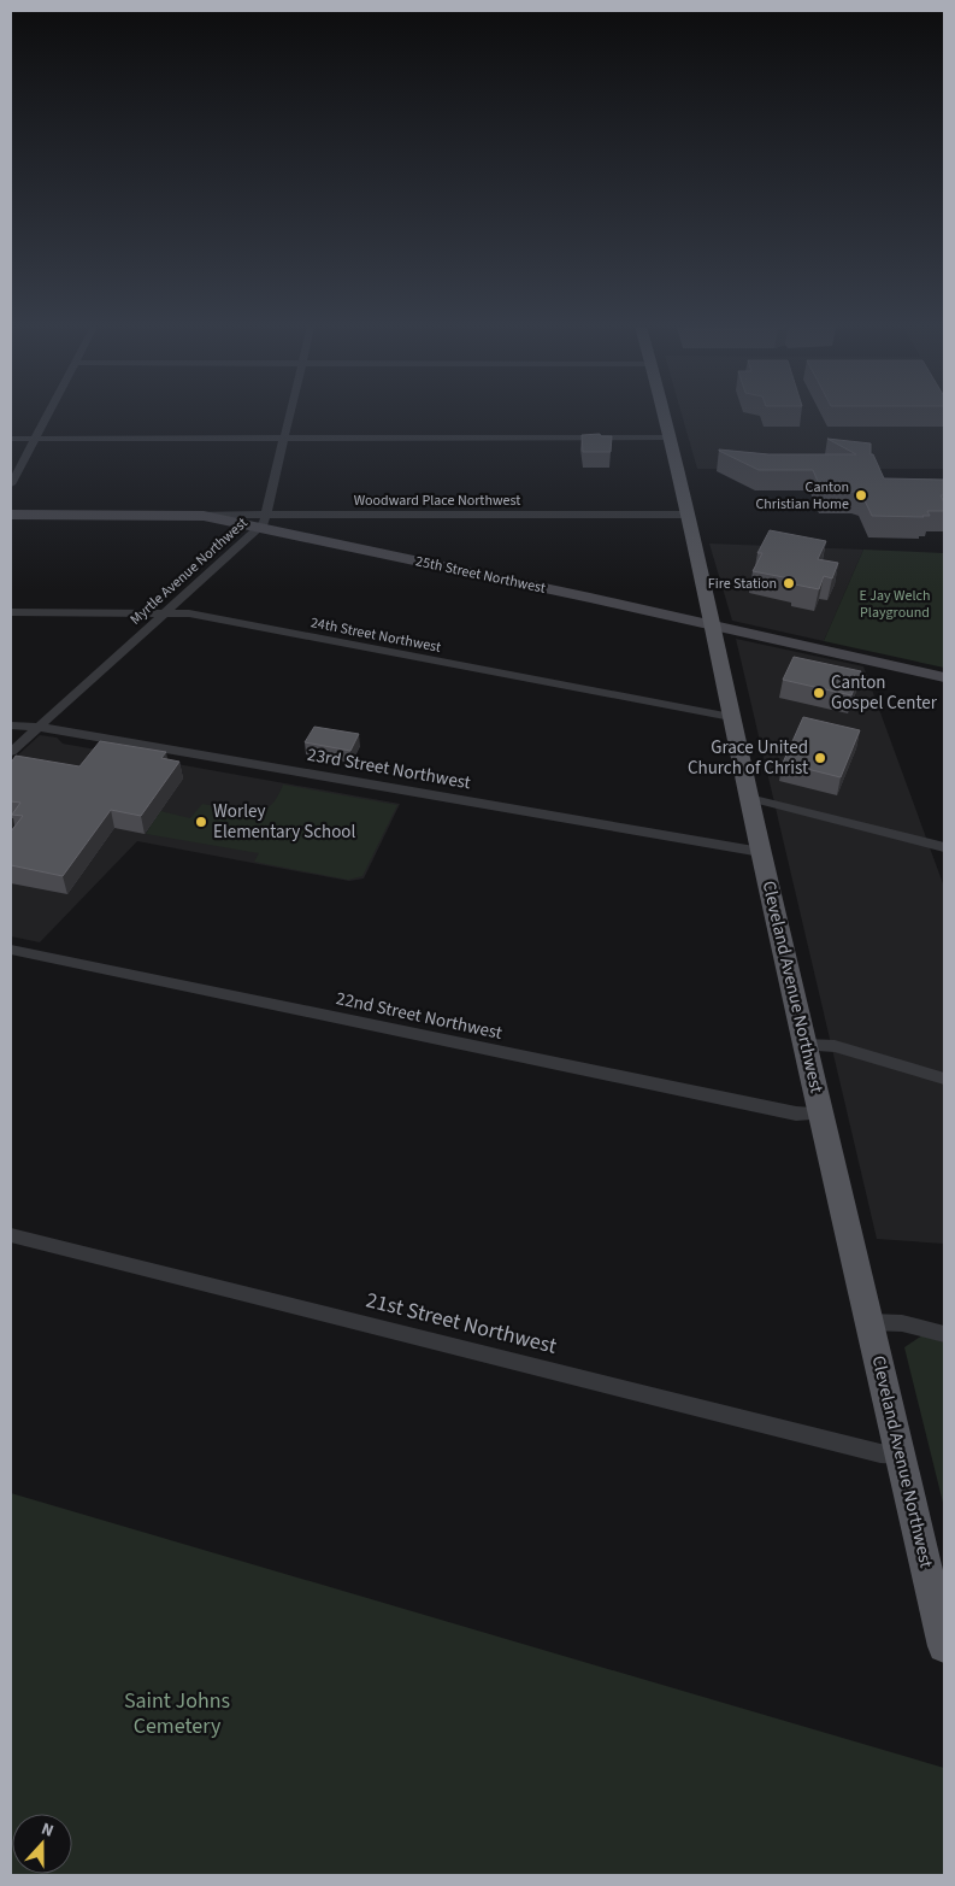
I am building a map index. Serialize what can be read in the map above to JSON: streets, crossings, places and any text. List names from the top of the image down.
{
  "streets": {
    "main road": ["Cleveland Avenue Northwest"],
    "street": [
      "Woodward Place Northwest",
      "Myrtle Avenue Northwest",
      "25th Street Northwest",
      "24th Street Northwest",
      "23rd Street Northwest",
      "22nd Street Northwest",
      "21st Street Northwest"
    ]
  },
  "crossings": [
    ["Woodward Place Northwest", "Myrtle Avenue Northwest"],
    ["Woodward Place Northwest", "25th Street Northwest"],
    ["Woodward Place Northwest", "Cleveland Avenue Northwest"],
    ["Myrtle Avenue Northwest", "25th Street Northwest"],
    ["Myrtle Avenue Northwest", "24th Street Northwest"],
    ["Myrtle Avenue Northwest", "23rd Street Northwest"],
    ["25th Street Northwest", "Cleveland Avenue Northwest"],
    ["24th Street Northwest", "Cleveland Avenue Northwest"],
    ["23rd Street Northwest", "Cleveland Avenue Northwest"],
    ["Cleveland Avenue Northwest", "22nd Street Northwest"],
    ["Cleveland Avenue Northwest", "21st Street Northwest"]
  ],
  "parks": ["E Jay Welch Playground", "Saint Johns Cemetery"],
  "places": [
    "Canton Christian Home",
    "Fire Station",
    "Canton Gospel Center",
    "Grace United Church of Christ",
    "Worley Elementary School"
  ],
  "north": "top"
}
